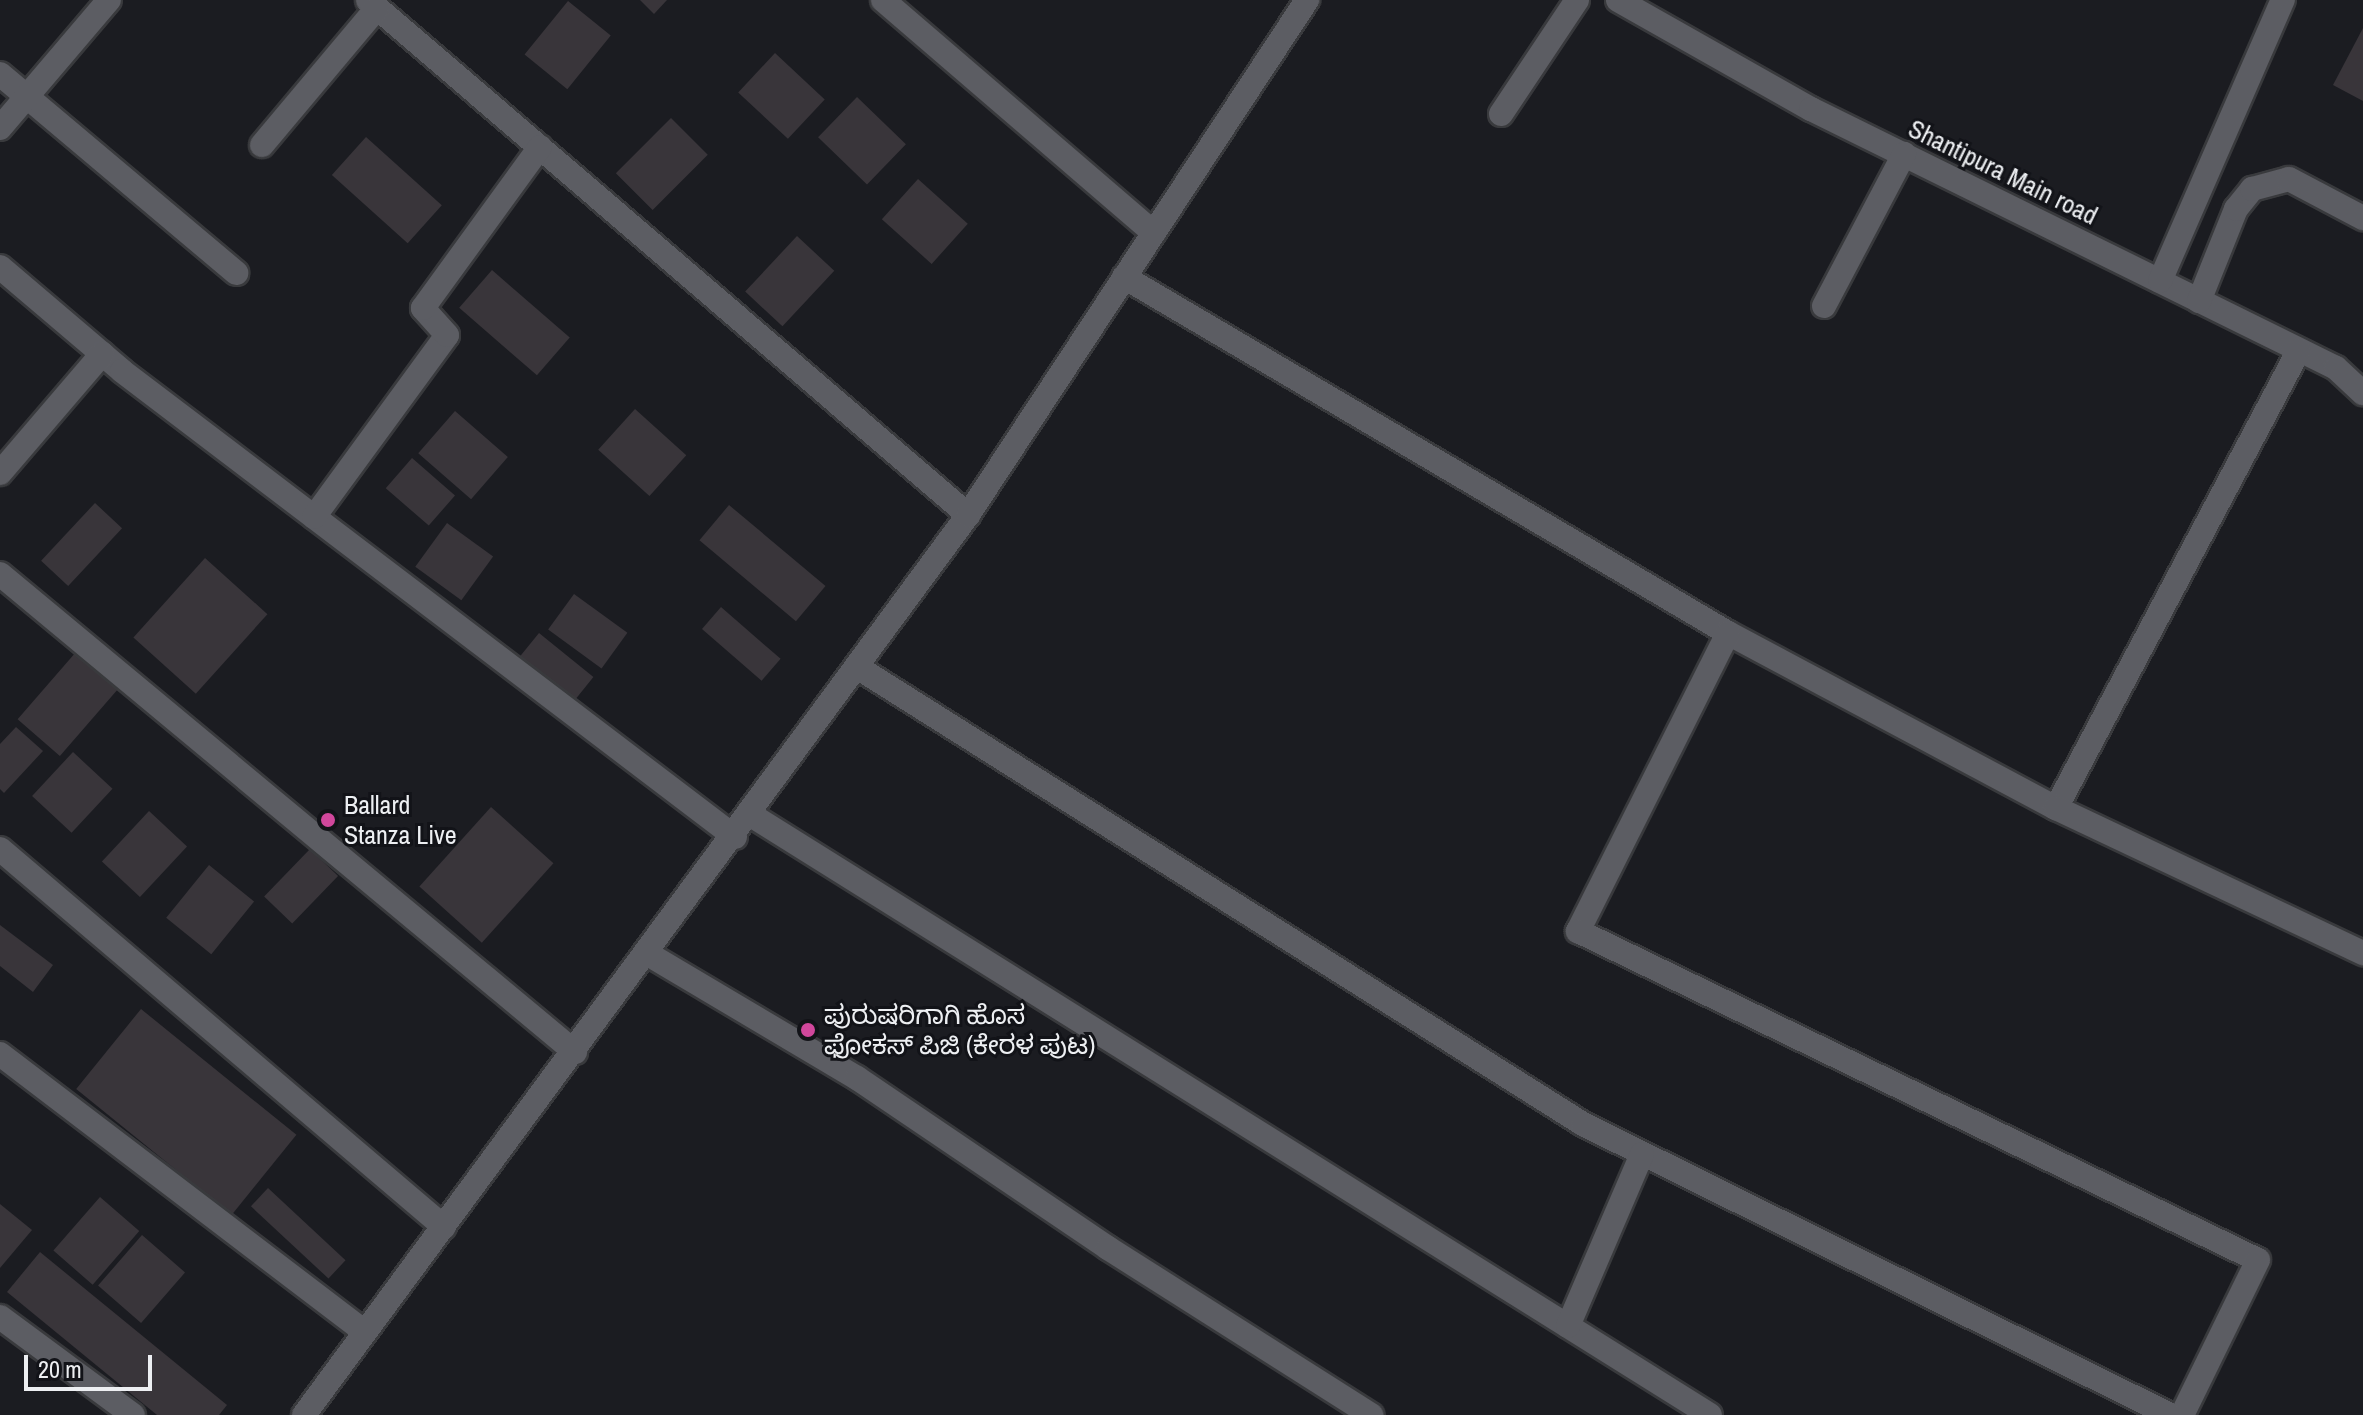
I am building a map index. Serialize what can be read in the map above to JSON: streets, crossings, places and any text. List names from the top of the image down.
{
  "streets": {
    "street": ["Shantipura Main road"]
  },
  "places": ["Ballard Stanza Live", "ಪುರುಷರಿಗಾಗಿ ಹೊಸ ಫೋಕಸ್ ಪಿಜಿ (ಕೇರಳ ಪುಟ)"],
  "scale_bar": "20 m"
}
